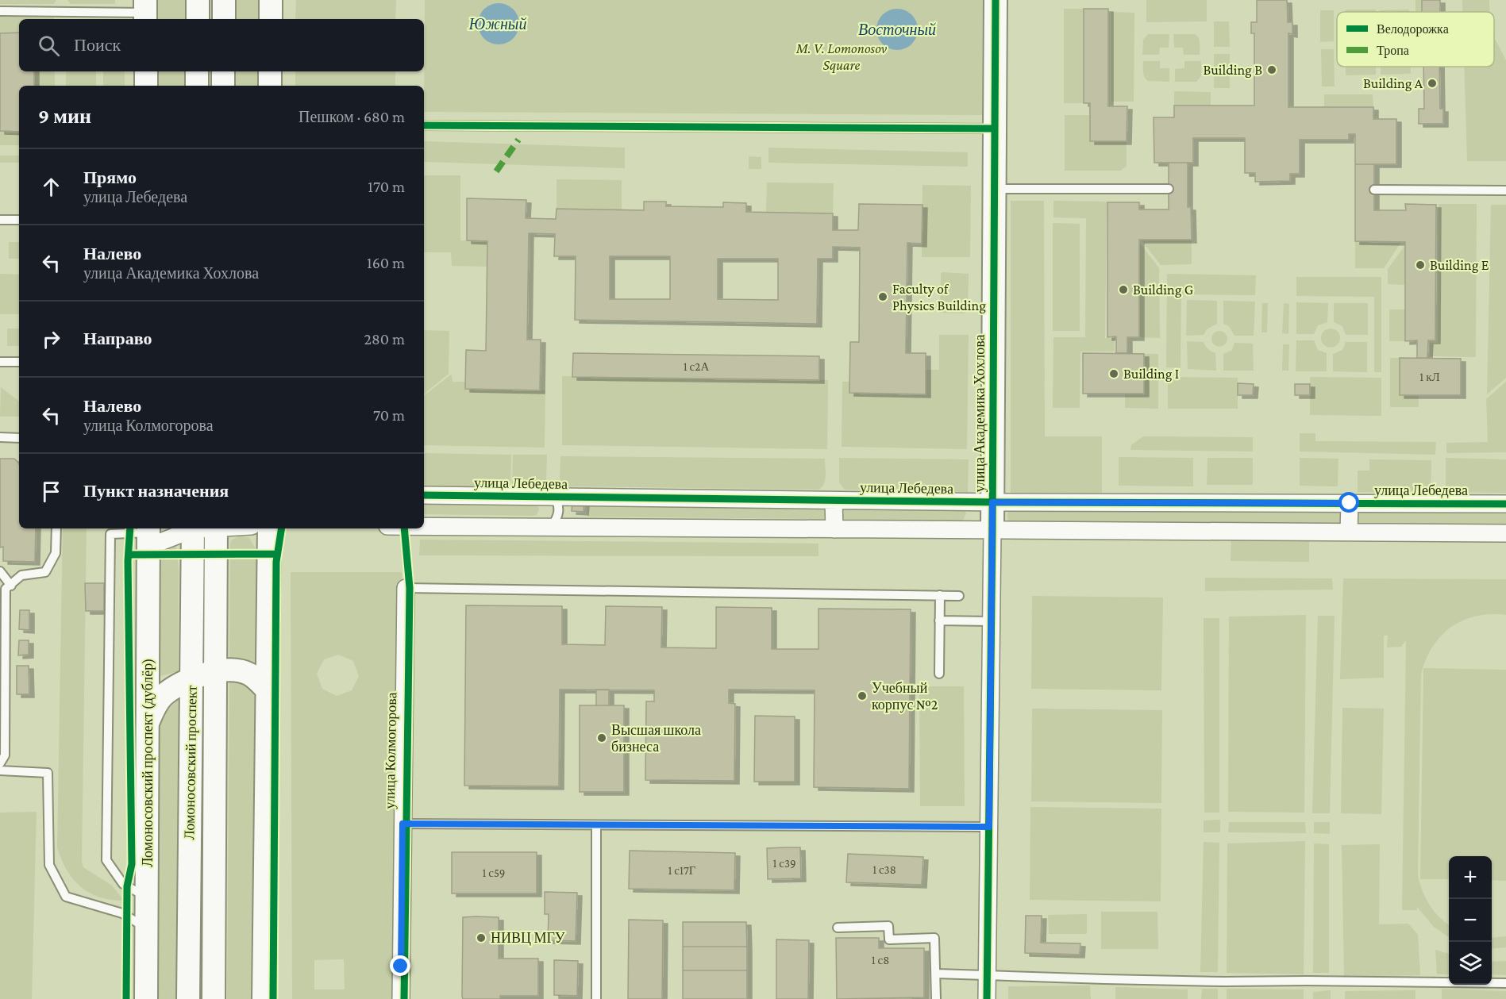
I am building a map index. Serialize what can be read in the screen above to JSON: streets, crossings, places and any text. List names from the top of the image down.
{
  "streets": {
    "street": [
      "улица Академика Хохлова",
      "улица Лебедева",
      "улица Колмогорова",
      "Ломоносовский проспект (дублёр)",
      "Ломоносовский проспект"
    ]
  },
  "crossings": [
    ["улица Академика Хохлова", "улица Лебедева"]
  ],
  "water": ["Южный", "Восточный"],
  "parks": ["M. V. Lomonosov Square"],
  "places": [
    "Building B",
    "Building A",
    "Building E",
    "Building G",
    "Faculty of Physics Building",
    "Building I",
    "Учебный корпус №2",
    "Высшая школа бизнеса",
    "НИВЦ МГУ"
  ],
  "house_numbers": [
    "1 с2А",
    "1 кЛ",
    "1 с39",
    "1 с38",
    "1 с17Г",
    "1 с59",
    "1 с8"
  ],
  "legend": ["Велодорожка", "Тропа"],
  "page": {
    "search": "Поиск",
    "heading": ["9 мин", "Пешком · 680 m"],
    "list": [
      ["Прямо", "улица Лебедева", "170 m"],
      ["Налево", "улица Академика Хохлова", "160 m"],
      ["Направо", "280 m"],
      ["Налево", "улица Колмогорова", "70 m"],
      "Пункт назначения"
    ],
    "map_buttons": ["+", "−"]
  }
}
